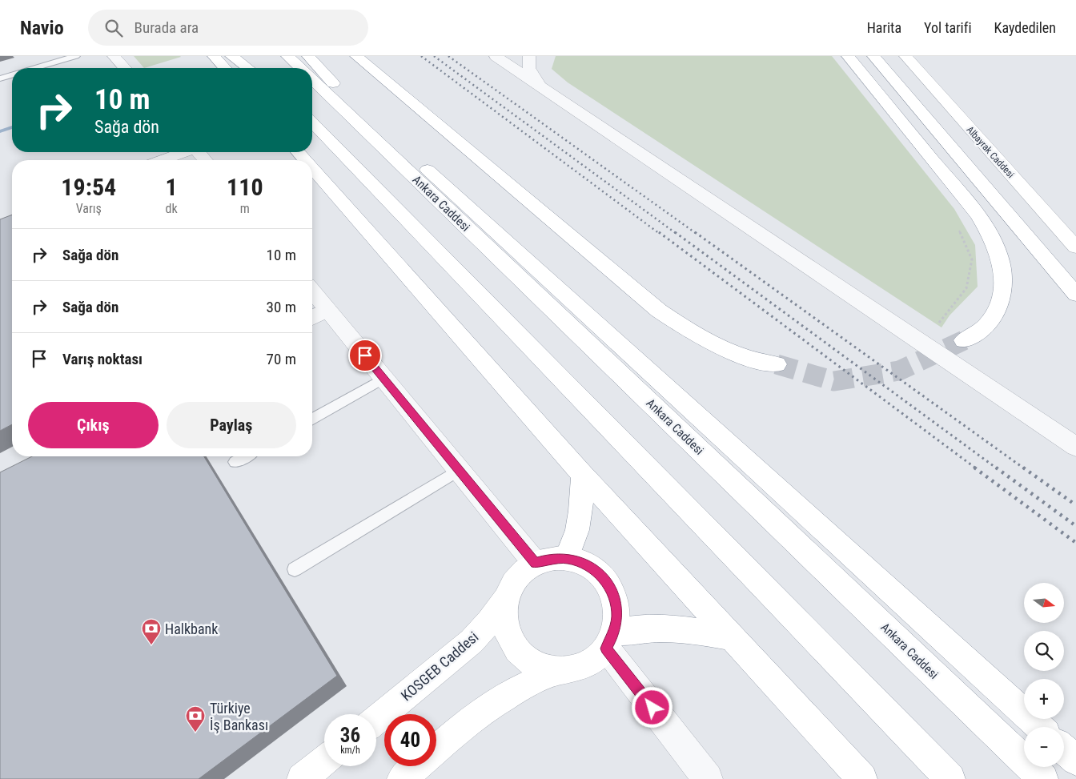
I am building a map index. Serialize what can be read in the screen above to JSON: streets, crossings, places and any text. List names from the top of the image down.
{
  "streets": {
    "main road": ["Albayrak Caddesi", "Ankara Caddesi", "KOSGEB Caddesi"]
  },
  "places": {
    "bank": ["Halkbank", "Türkiye İş Bankası"]
  },
  "north": "right",
  "page": {
    "header": "Navio",
    "search": "Burada ara",
    "nav": ["Harita", "Yol tarifi", "Kaydedilen"],
    "turn": ["10 m", "Sağa dön"],
    "eta": [
      "19:54",
      "Varış",
      "1",
      "dk",
      "110",
      "m"
    ],
    "list": [
      {
        "name": "Sağa dön",
        "value": "10 m"
      },
      {
        "name": "Sağa dön",
        "value": "30 m"
      },
      {
        "name": "Varış noktası",
        "value": "70 m"
      }
    ],
    "buttons": ["Çıkış", "Paylaş"],
    "map_buttons": ["+", "−"],
    "speed": "36 km/h",
    "limit": "40"
  }
}
